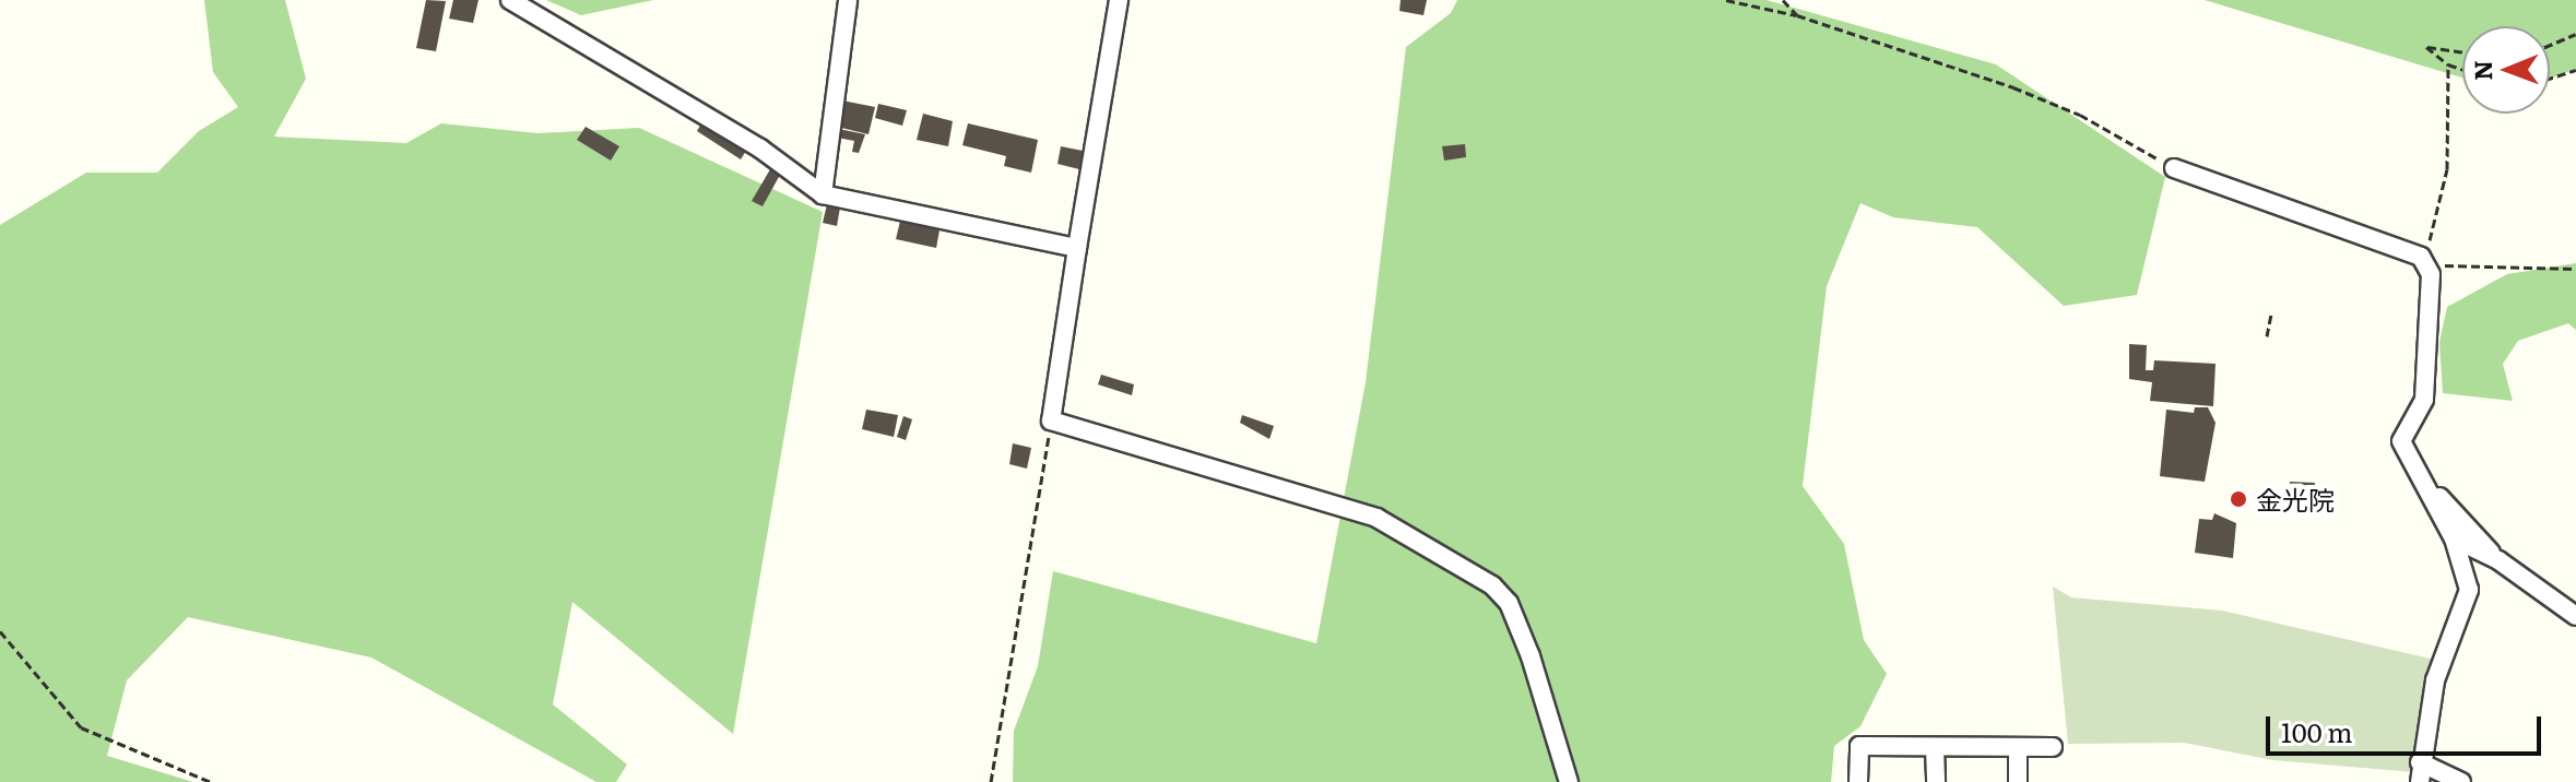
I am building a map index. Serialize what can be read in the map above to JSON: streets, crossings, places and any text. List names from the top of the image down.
{
  "places": ["金光院"],
  "scale_bar": "100 m",
  "north": "left"
}
